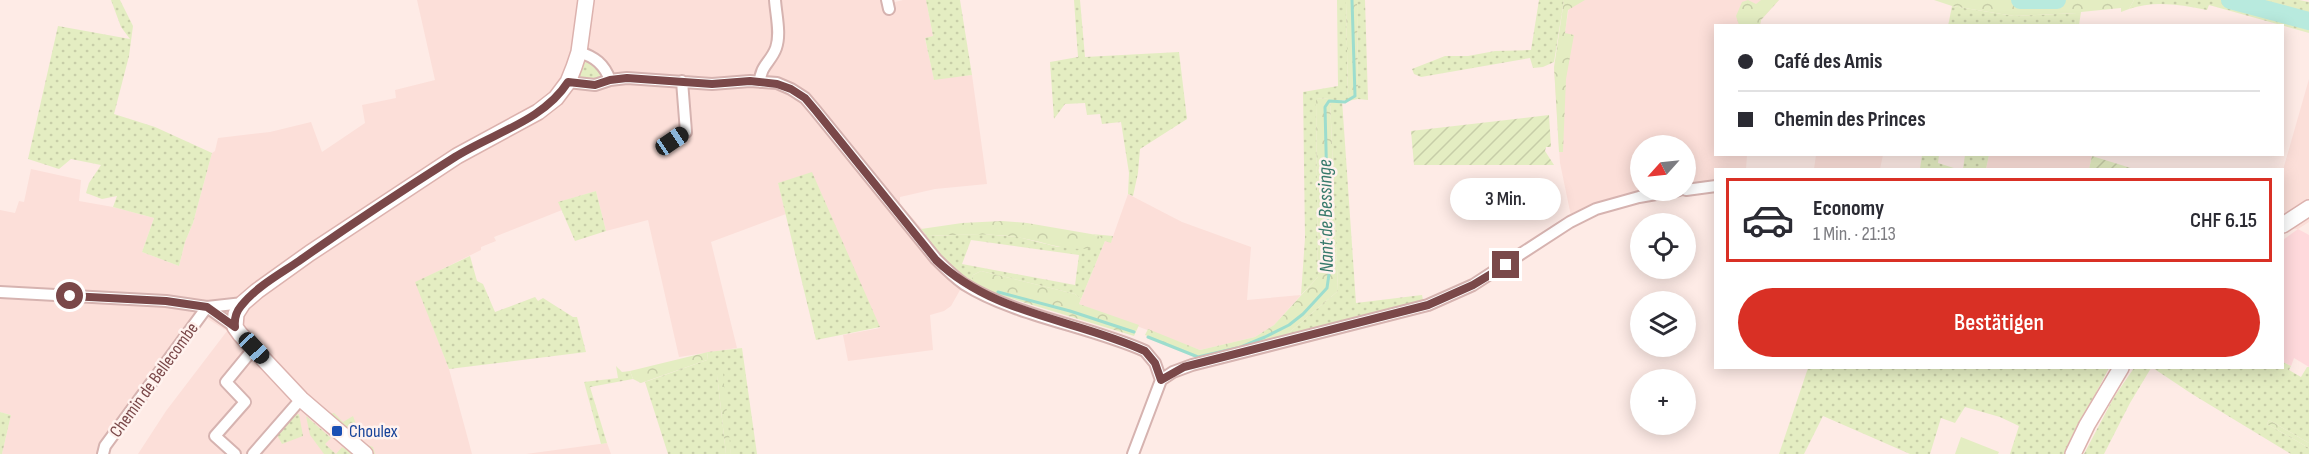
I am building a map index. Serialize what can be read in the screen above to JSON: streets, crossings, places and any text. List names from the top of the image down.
{
  "streets": {
    "street": ["Chemin de Bellecombe"]
  },
  "water": ["Nant de Bessinge"],
  "places": {
    "transit": ["Choulex"]
  },
  "north": "bottom left",
  "page": {
    "banner": ["Café des Amis", "Chemin des Princes"],
    "map_buttons": "+",
    "bubble": "3 Min.",
    "list": [
      {
        "name": "Economy",
        "note": "1 Min. · 21:13",
        "value": "CHF 6.15"
      }
    ],
    "buttons": "Bestätigen"
  }
}
